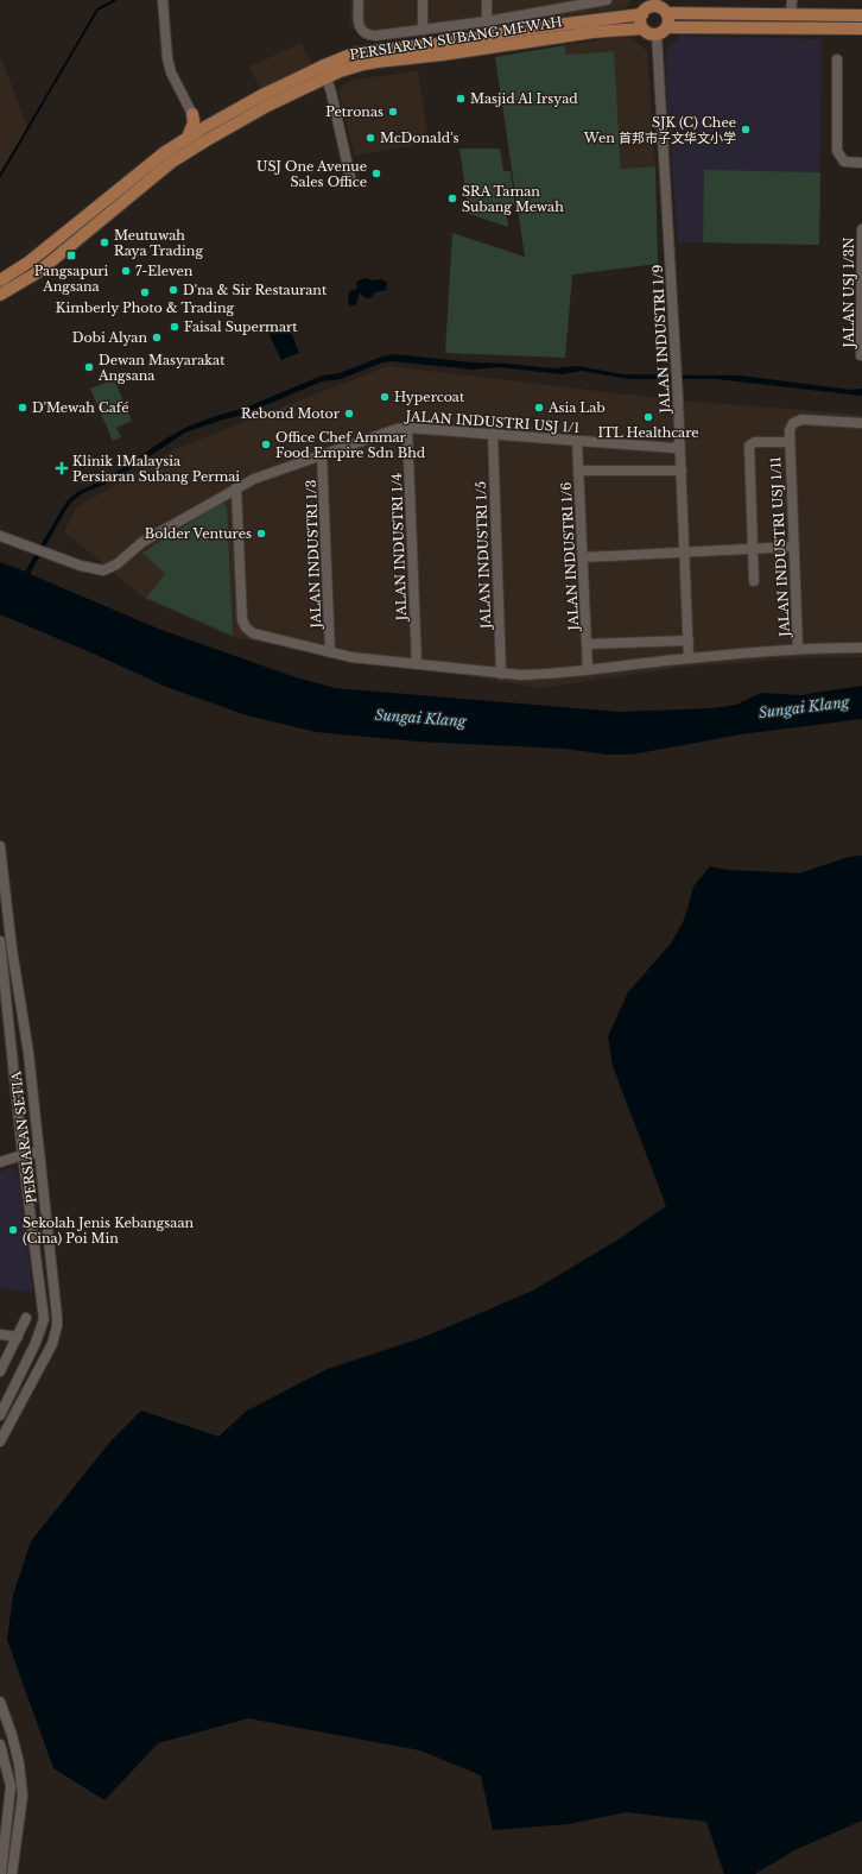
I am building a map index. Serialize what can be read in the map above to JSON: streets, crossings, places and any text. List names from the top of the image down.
{
  "streets": {
    "main road": ["PERSIARAN SUBANG MEWAH"],
    "street": [
      "JALAN USJ 1/3N",
      "JALAN INDUSTRI 1/9",
      "JALAN INDUSTRI USJ 1/1",
      "JALAN INDUSTRI 1/4",
      "JALAN INDUSTRI USJ 1/11",
      "JALAN INDUSTRI 1/3",
      "JALAN INDUSTRI 1/5",
      "JALAN INDUSTRI 1/6",
      "PERSIARAN SETIA"
    ]
  },
  "crossings": [
    ["PERSIARAN SUBANG MEWAH", "JALAN INDUSTRI 1/9"],
    ["JALAN INDUSTRI 1/9", "JALAN INDUSTRI USJ 1/1"],
    ["JALAN INDUSTRI USJ 1/1", "JALAN INDUSTRI 1/4"],
    ["JALAN INDUSTRI USJ 1/1", "JALAN INDUSTRI 1/3"],
    ["JALAN INDUSTRI USJ 1/1", "JALAN INDUSTRI 1/5"],
    ["JALAN INDUSTRI USJ 1/1", "JALAN INDUSTRI 1/6"]
  ],
  "water": ["Sungai Klang"],
  "places": {
    "other": [
      "Masjid Al Irsyad",
      "Petronas",
      "SJK (C) Chee Wen 首邦市子文华文小学",
      "McDonald's",
      "USJ One Avenue Sales Office",
      "SRA Taman Subang Mewah",
      "Meutuwah Raya Trading",
      "7-Eleven",
      "D'na & Sir Restaurant",
      "Kimberly Photo & Trading",
      "Faisal Supermart",
      "Dobi Alyan",
      "Dewan Masyarakat Angsana",
      "Hypercoat",
      "D'Mewah Café",
      "Asia Lab",
      "Rebond Motor",
      "ITL Healthcare",
      "Office Chef Ammar Food Empire Sdn Bhd",
      "Bolder Ventures",
      "Sekolah Jenis Kebangsaan (Cina) Poi Min"
    ],
    "transit": ["Pangsapuri Angsana"],
    "health": ["Klinik 1Malaysia Persiaran Subang Permai"]
  }
}
